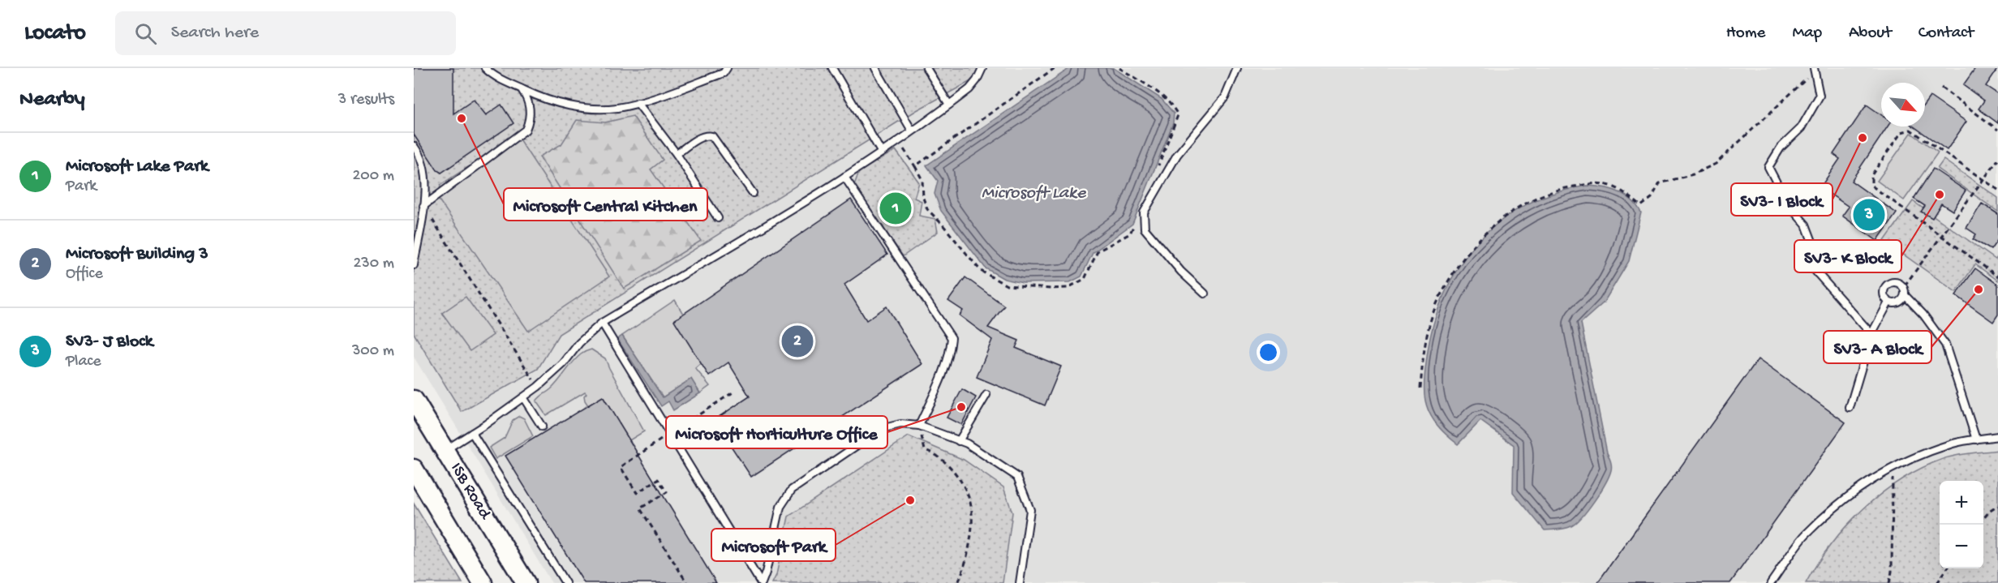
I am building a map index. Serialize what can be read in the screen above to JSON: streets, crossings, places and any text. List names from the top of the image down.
{
  "streets": {
    "main road": ["ISB Road"]
  },
  "water": ["Microsoft Lake"],
  "places": [
    "Microsoft Central Kitchen",
    "SV3- I Block",
    "SV3- K Block",
    "SV3- A Block",
    "Microsoft Horticulture Office",
    "Microsoft Park"
  ],
  "north": "bottom right",
  "page": {
    "header": "Locato",
    "search": "Search here",
    "nav": [
      "Home",
      "Map",
      "About",
      "Contact"
    ],
    "heading": ["Nearby", "3 results"],
    "list": [
      {
        "mark": "1",
        "name": "Microsoft Lake Park",
        "note": "Park",
        "value": "200 m"
      },
      {
        "mark": "2",
        "name": "Microsoft Building 3",
        "note": "Office",
        "value": "230 m"
      },
      {
        "mark": "3",
        "name": "SV3- J Block",
        "note": "Place",
        "value": "300 m"
      }
    ],
    "pins": ["1", "3", "2"],
    "map_buttons": ["+", "−"]
  }
}
